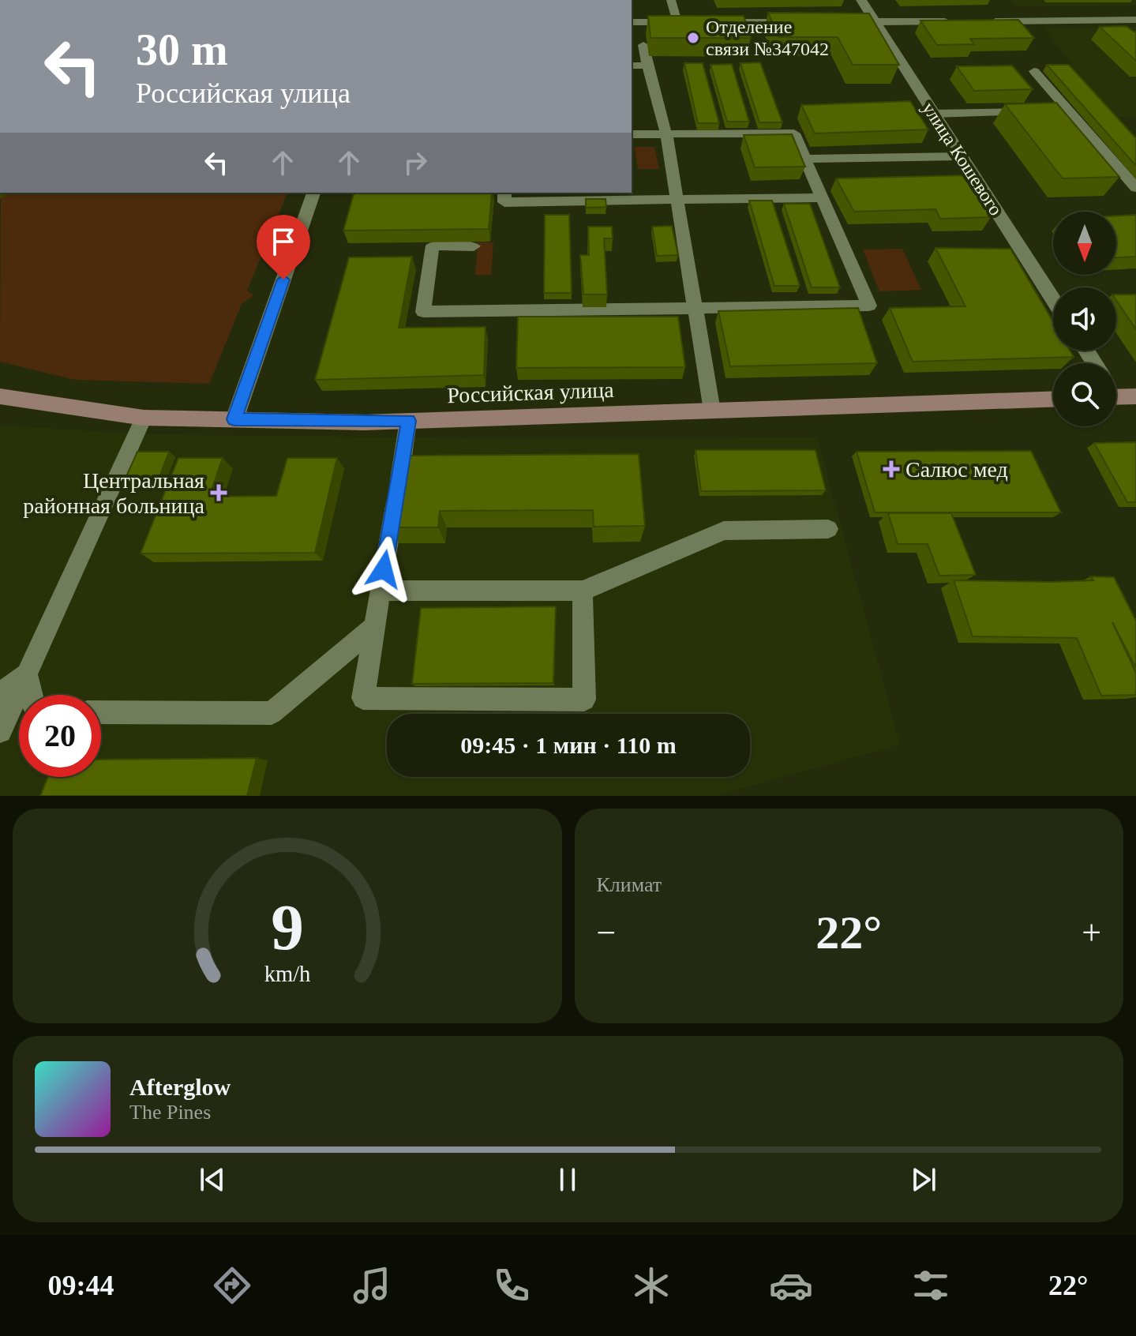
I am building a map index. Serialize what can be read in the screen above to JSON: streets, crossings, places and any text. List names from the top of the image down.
{
  "streets": {
    "street": ["улица Кошевого", "Российская улица"]
  },
  "places": {
    "other": ["Отделение связи №347042"],
    "health": ["Салюc мед", "Центральная районная больница"]
  },
  "north": "bottom",
  "page": {
    "turn": ["30 m", "Российская улица"],
    "limit": "20",
    "trip": "09:45 · 1 мин · 110 m",
    "tile": "Климат",
    "heat": ["−", "22°", "+"],
    "song": ["Afterglow", "The Pines"],
    "tabs": ["09:44", "22°"],
    "gauge": ["9", "km/h"]
  }
}
